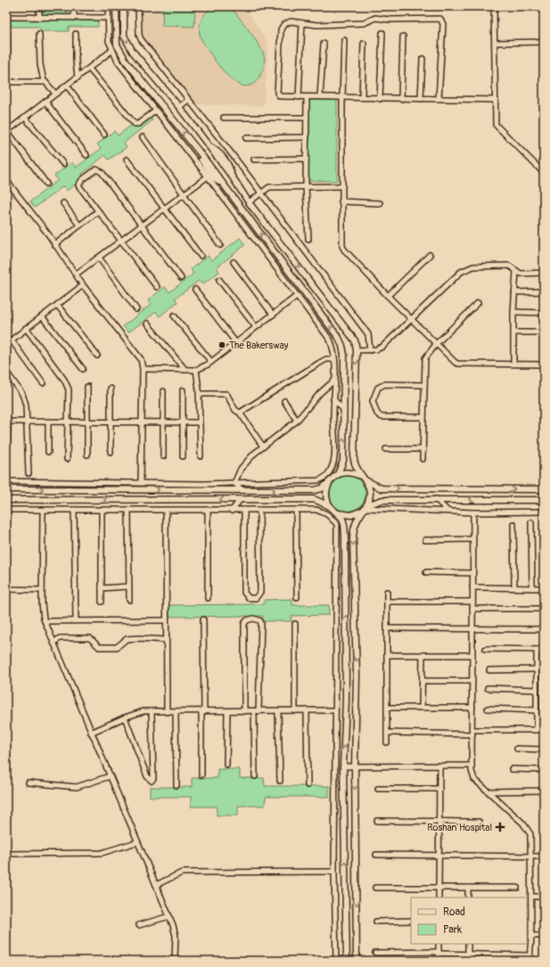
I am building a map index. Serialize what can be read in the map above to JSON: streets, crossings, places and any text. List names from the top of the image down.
{
  "places": {
    "other": ["The Bakersway"],
    "health": ["Roshan Hospital"]
  },
  "legend": ["Road", "Park"]
}
